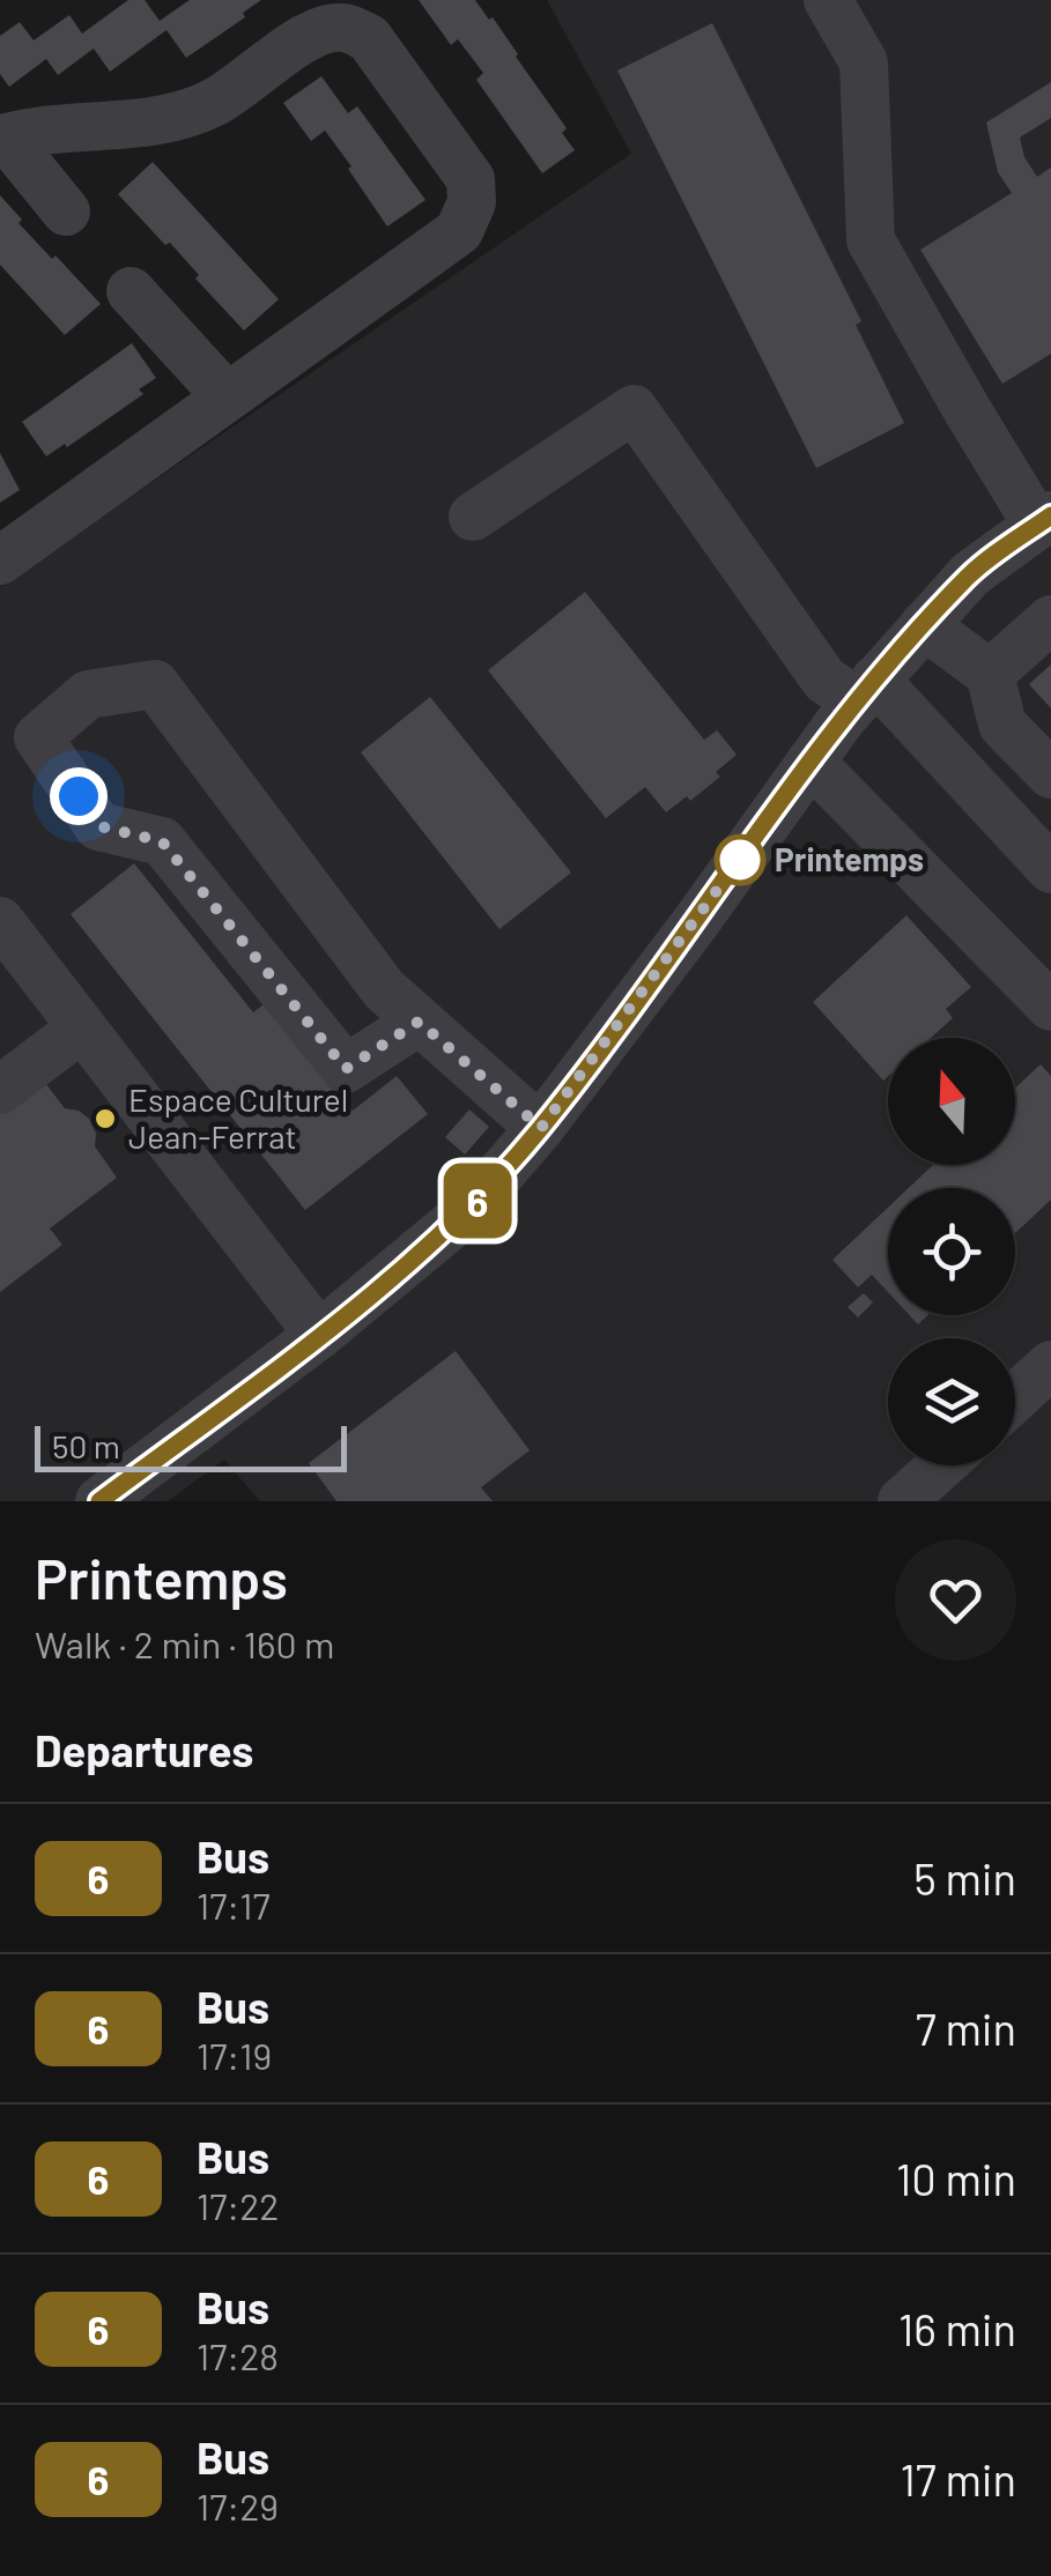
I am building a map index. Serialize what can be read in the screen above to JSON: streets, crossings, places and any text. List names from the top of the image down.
{
  "places": ["Printemps", "Espace Culturel Jean-Ferrat"],
  "lines": ["bus line 6"],
  "scale_bar": "50 m",
  "north": "top",
  "page": {
    "on_map": "6",
    "scale": "50 m",
    "heading": [
      ["Printemps", "Walk · 2 min · 160 m"],
      "Departures"
    ],
    "list": [
      {
        "mark": "6",
        "name": "Bus",
        "note": "17:17",
        "value": "5 min"
      },
      {
        "mark": "6",
        "name": "Bus",
        "note": "17:19",
        "value": "7 min"
      },
      {
        "mark": "6",
        "name": "Bus",
        "note": "17:22",
        "value": "10 min"
      },
      {
        "mark": "6",
        "name": "Bus",
        "note": "17:28",
        "value": "16 min"
      },
      {
        "mark": "6",
        "name": "Bus",
        "note": "17:29",
        "value": "17 min"
      }
    ]
  }
}
